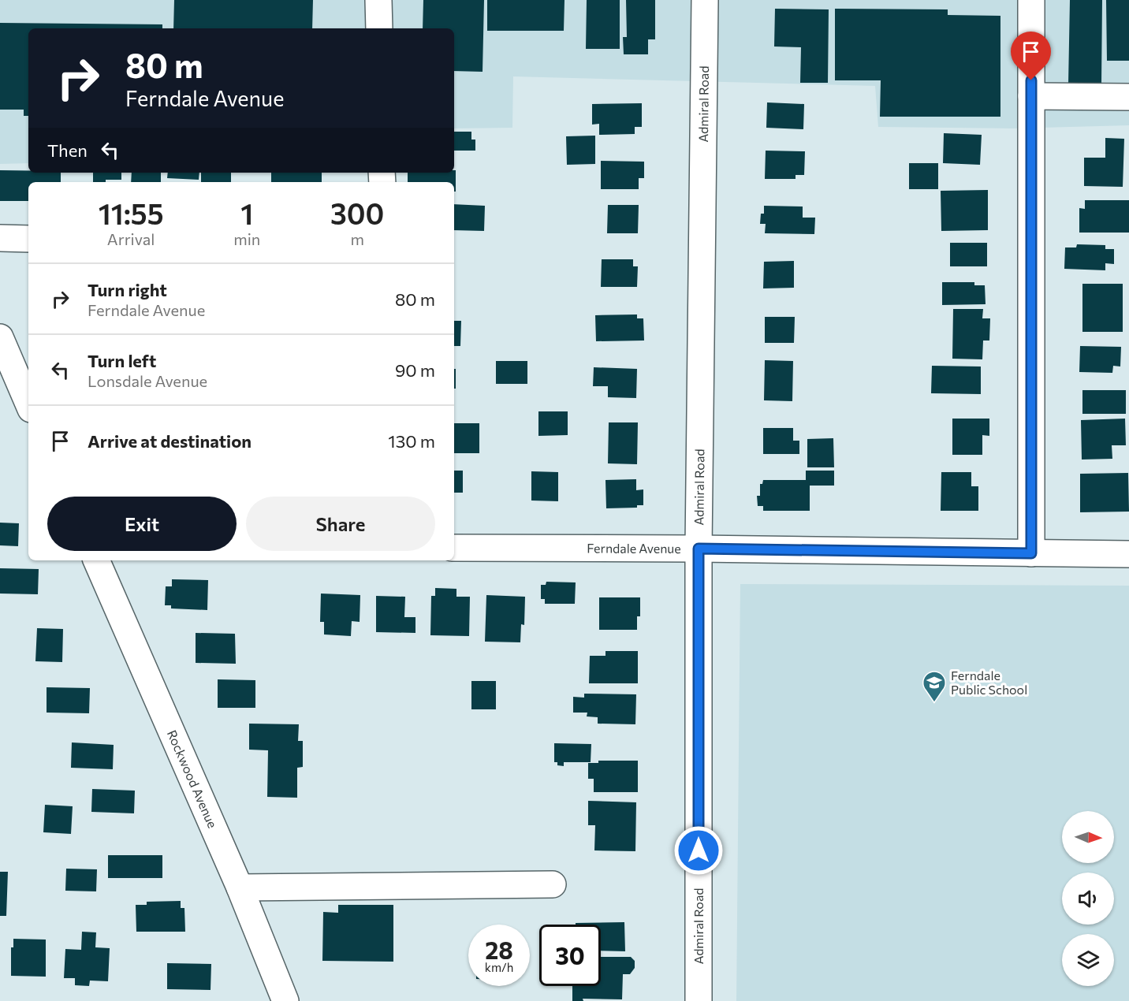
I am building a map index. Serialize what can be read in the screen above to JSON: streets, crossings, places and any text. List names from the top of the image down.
{
  "streets": {
    "street": ["Admiral Road", "Ferndale Avenue", "Rockwood Avenue"]
  },
  "crossings": [
    ["Admiral Road", "Ferndale Avenue"]
  ],
  "places": {
    "school or university": ["Ferndale Public School"]
  },
  "north": "right",
  "page": {
    "turn": ["80 m", "Ferndale Avenue"],
    "then": "Then",
    "eta": [
      "11:55",
      "Arrival",
      "1",
      "min",
      "300",
      "m"
    ],
    "list": [
      {
        "name": "Turn right",
        "note": "Ferndale Avenue",
        "value": "80 m"
      },
      {
        "name": "Turn left",
        "note": "Lonsdale Avenue",
        "value": "90 m"
      },
      {
        "name": "Arrive at destination",
        "value": "130 m"
      }
    ],
    "buttons": ["Exit", "Share"],
    "speed": "28 km/h",
    "limit": "30"
  }
}
